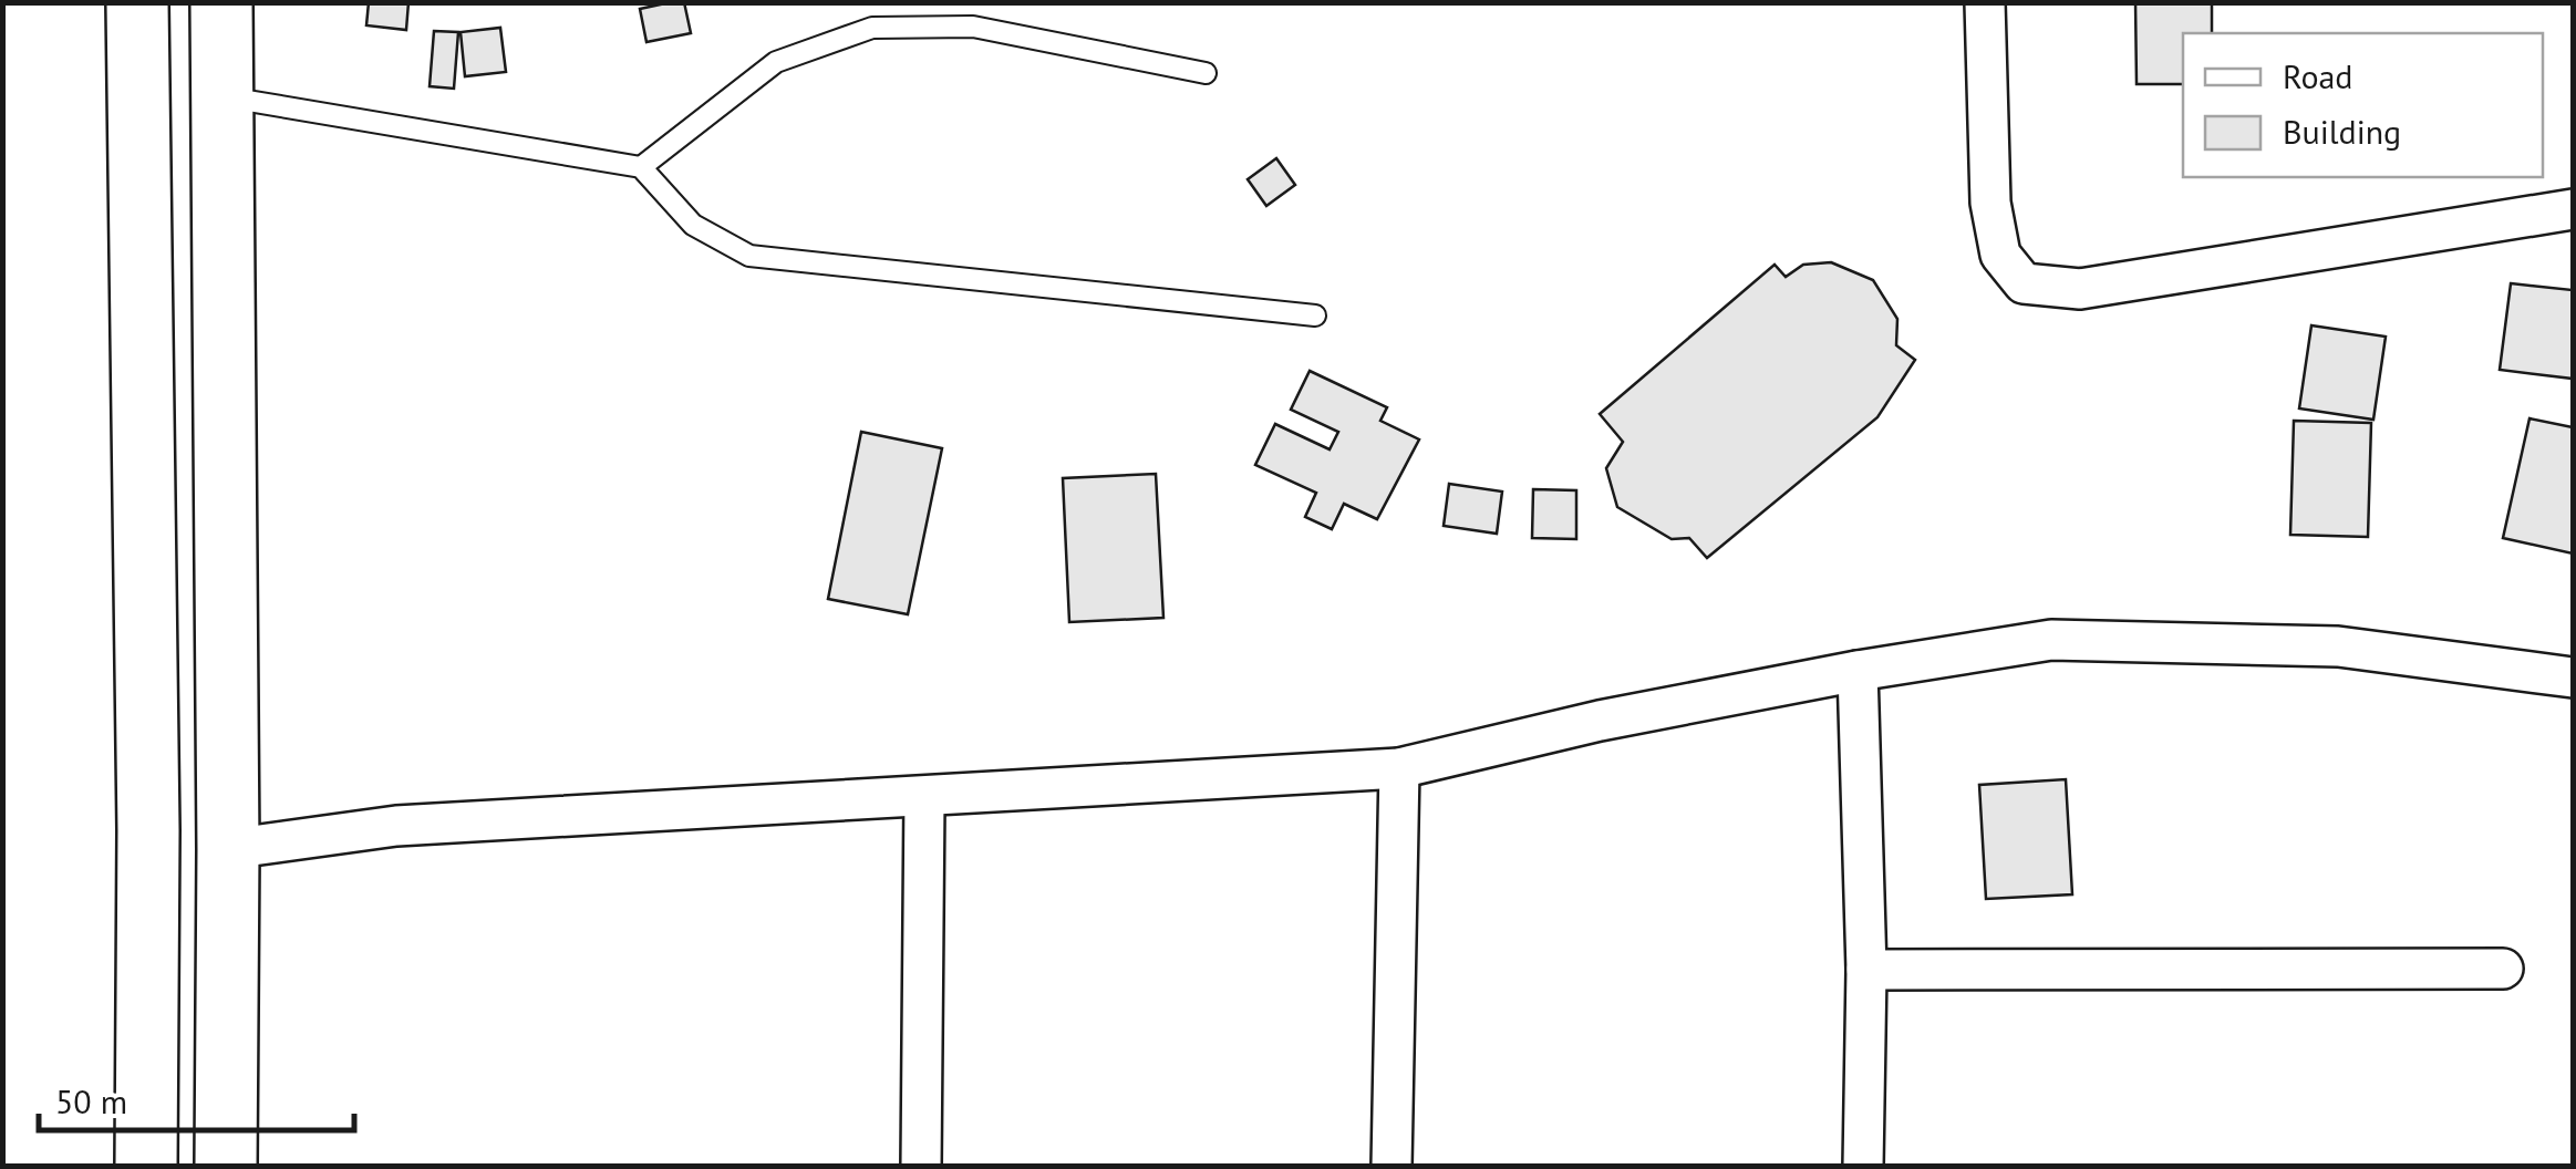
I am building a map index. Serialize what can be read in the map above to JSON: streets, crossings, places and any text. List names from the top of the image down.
{
  "legend": ["Road", "Building"],
  "scale_bar": "50 m"
}
